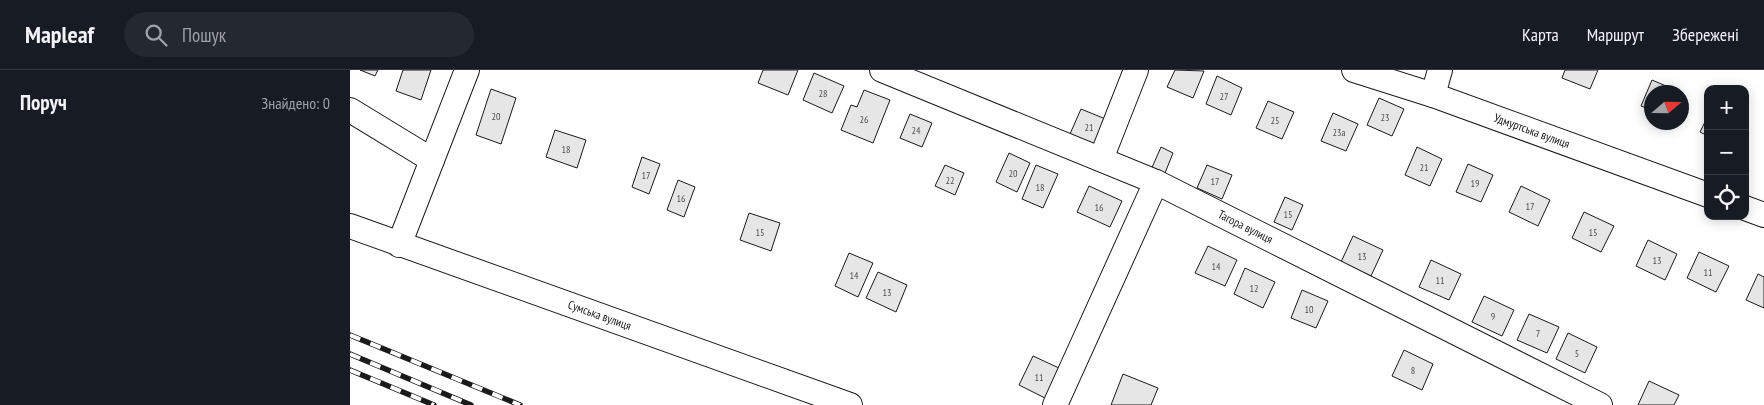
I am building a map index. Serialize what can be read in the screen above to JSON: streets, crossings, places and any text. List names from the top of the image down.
{
  "streets": {
    "street": ["Удмуртська вулиця", "Тагора вулиця", "Сумська вулиця"]
  },
  "house_numbers": [
    "28",
    "27",
    "20",
    "23",
    "26",
    "25",
    "21",
    "24",
    "23а",
    "18",
    "21",
    "20",
    "17",
    "22",
    "17",
    "19",
    "18",
    "16",
    "17",
    "16",
    "15",
    "15",
    "15",
    "13",
    "13",
    "14",
    "11",
    "14",
    "11",
    "12",
    "13",
    "10",
    "9",
    "7",
    "5",
    "8",
    "11"
  ],
  "north": "right",
  "page": {
    "header": "Mapleaf",
    "search": "Пошук",
    "nav": ["Карта", "Маршрут", "Збережені"],
    "heading": ["Поруч", "Знайдено: 0"],
    "map_buttons": ["+", "−"]
  }
}
